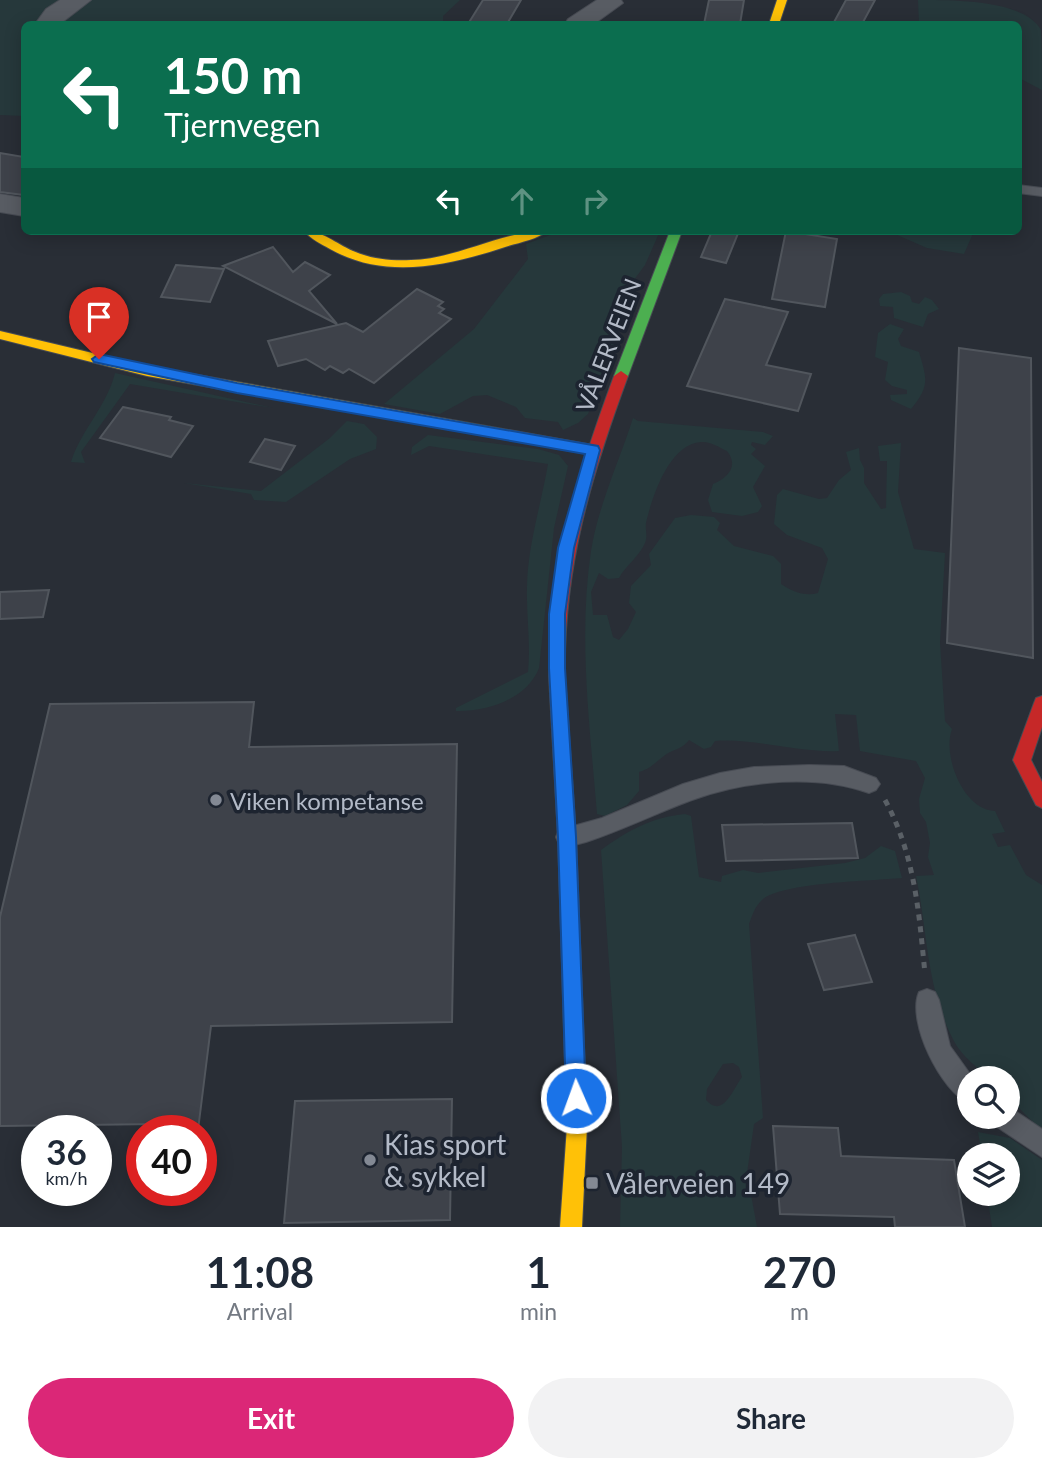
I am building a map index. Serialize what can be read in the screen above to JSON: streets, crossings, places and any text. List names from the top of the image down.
{
  "streets": {
    "street": ["VÅLERVEIEN"]
  },
  "places": {
    "other": ["Viken kompetanse", "Kias sport & sykkel"],
    "transit": ["Vålerveien 149"]
  },
  "page": {
    "turn": ["150 m", "Tjernvegen"],
    "speed": "36 km/h",
    "limit": "40",
    "eta": [
      "11:08",
      "Arrival",
      "1",
      "min",
      "270",
      "m"
    ],
    "buttons": ["Exit", "Share"]
  }
}
